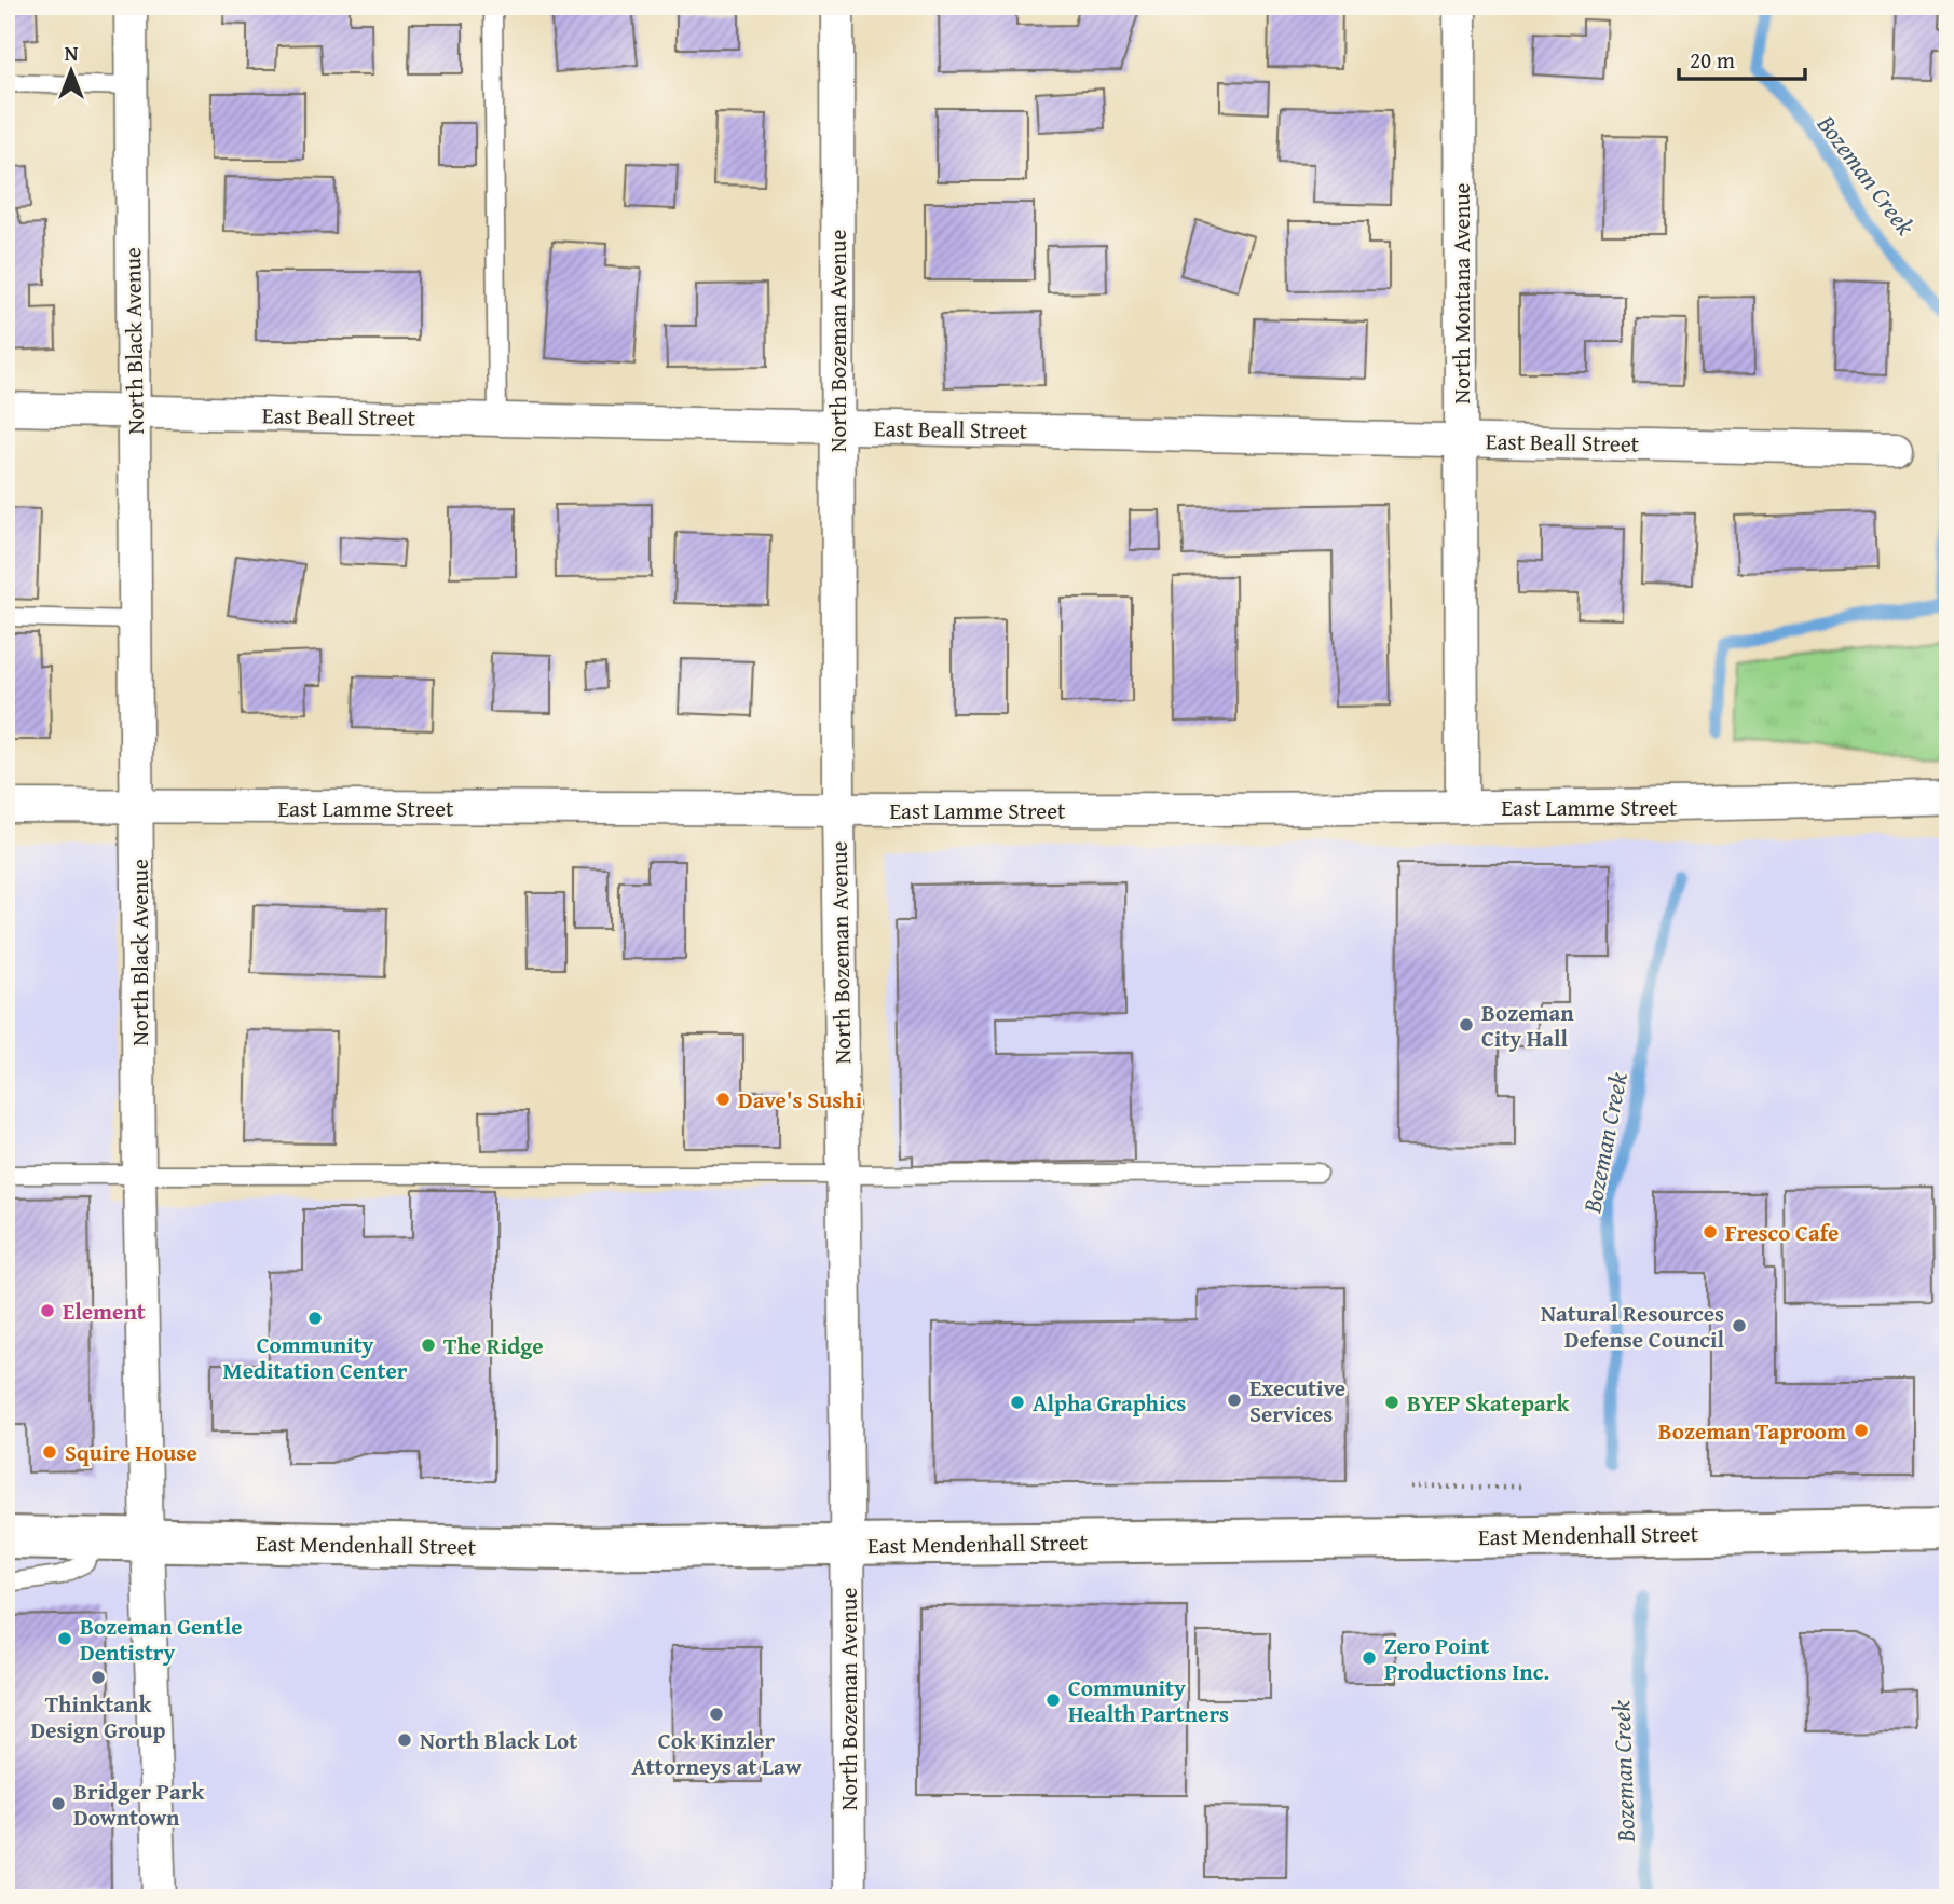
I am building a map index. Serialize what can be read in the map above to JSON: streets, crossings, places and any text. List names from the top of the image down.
{
  "streets": {
    "street": [
      "North Montana Avenue",
      "North Black Avenue",
      "North Bozeman Avenue",
      "East Beall Street",
      "East Lamme Street",
      "East Mendenhall Street"
    ]
  },
  "crossings": [
    ["North Montana Avenue", "East Beall Street"],
    ["North Montana Avenue", "East Lamme Street"],
    ["North Black Avenue", "East Beall Street"],
    ["North Black Avenue", "East Lamme Street"],
    ["North Black Avenue", "East Mendenhall Street"],
    ["North Bozeman Avenue", "East Beall Street"],
    ["North Bozeman Avenue", "East Lamme Street"],
    ["North Bozeman Avenue", "East Mendenhall Street"]
  ],
  "water": ["Bozeman Creek"],
  "places": [
    "Bozeman City Hall",
    "Dave's Sushi",
    "Fresco Cafe",
    "Element",
    "Community Meditation Center",
    "Natural Resources Defense Council",
    "The Ridge",
    "Executive Services",
    "Alpha Graphics",
    "BYEP Skatepark",
    "Bozeman Taproom",
    "Squire House",
    "Bozeman Gentle Dentistry",
    "Zero Point Productions Inc.",
    "Thinktank Design Group",
    "Community Health Partners",
    "Cok Kinzler Attorneys at Law",
    "North Black Lot",
    "Bridger Park Downtown"
  ],
  "scale_bar": "20 m",
  "north": "top"
}
